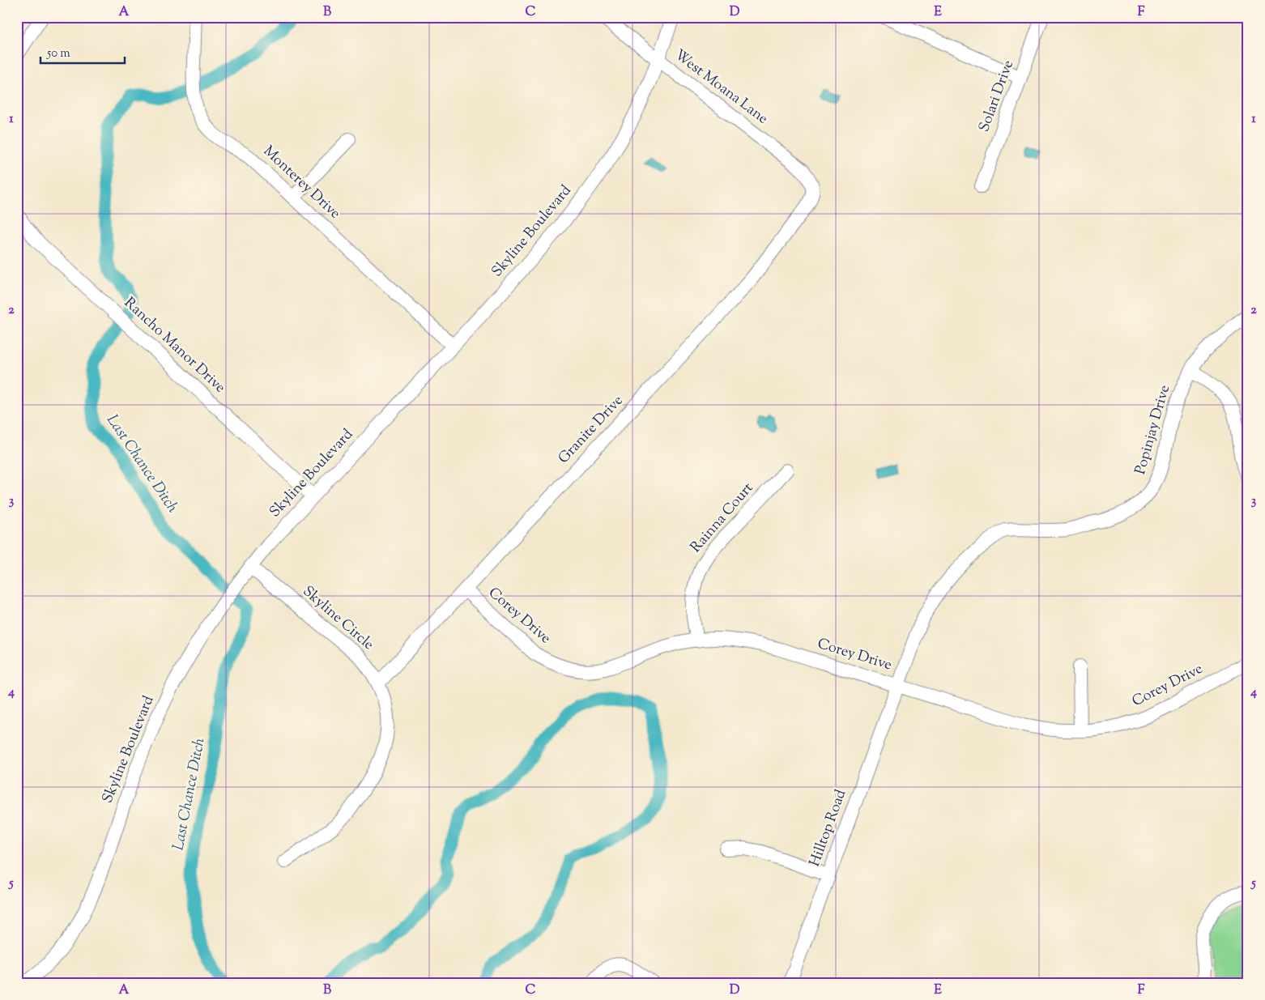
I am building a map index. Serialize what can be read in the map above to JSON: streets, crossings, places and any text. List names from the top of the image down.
{
  "streets": {
    "street": [
      "West Moana Lane",
      "Solari Drive",
      "Monterey Drive",
      "Skyline Boulevard",
      "Rancho Manor Drive",
      "Granite Drive",
      "Popinjay Drive",
      "Rainna Court",
      "Corey Drive",
      "Skyline Circle",
      "Hilltop Road"
    ]
  },
  "crossings": [
    ["West Moana Lane", "Skyline Boulevard"],
    ["West Moana Lane", "Granite Drive"],
    ["Monterey Drive", "Skyline Boulevard"],
    ["Skyline Boulevard", "Rancho Manor Drive"],
    ["Skyline Boulevard", "Skyline Circle"],
    ["Granite Drive", "Corey Drive"],
    ["Granite Drive", "Skyline Circle"],
    ["Popinjay Drive", "Hilltop Road"],
    ["Rainna Court", "Corey Drive"],
    ["Corey Drive", "Hilltop Road"]
  ],
  "water": ["Last Chance Ditch"],
  "scale_bar": "50 m",
  "grid": {
    "columns": [
      "A",
      "B",
      "C",
      "D",
      "E",
      "F"
    ],
    "rows": [
      "1",
      "2",
      "3",
      "4",
      "5"
    ]
  }
}
